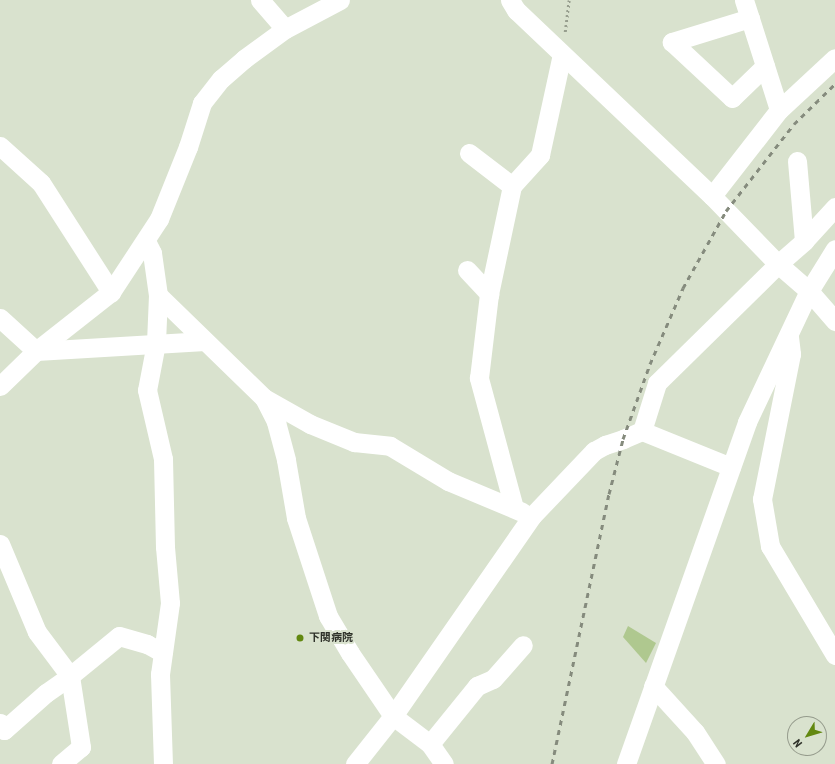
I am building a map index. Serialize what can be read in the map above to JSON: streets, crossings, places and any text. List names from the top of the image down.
{
  "places": ["下関病院"],
  "north": "bottom left"
}
